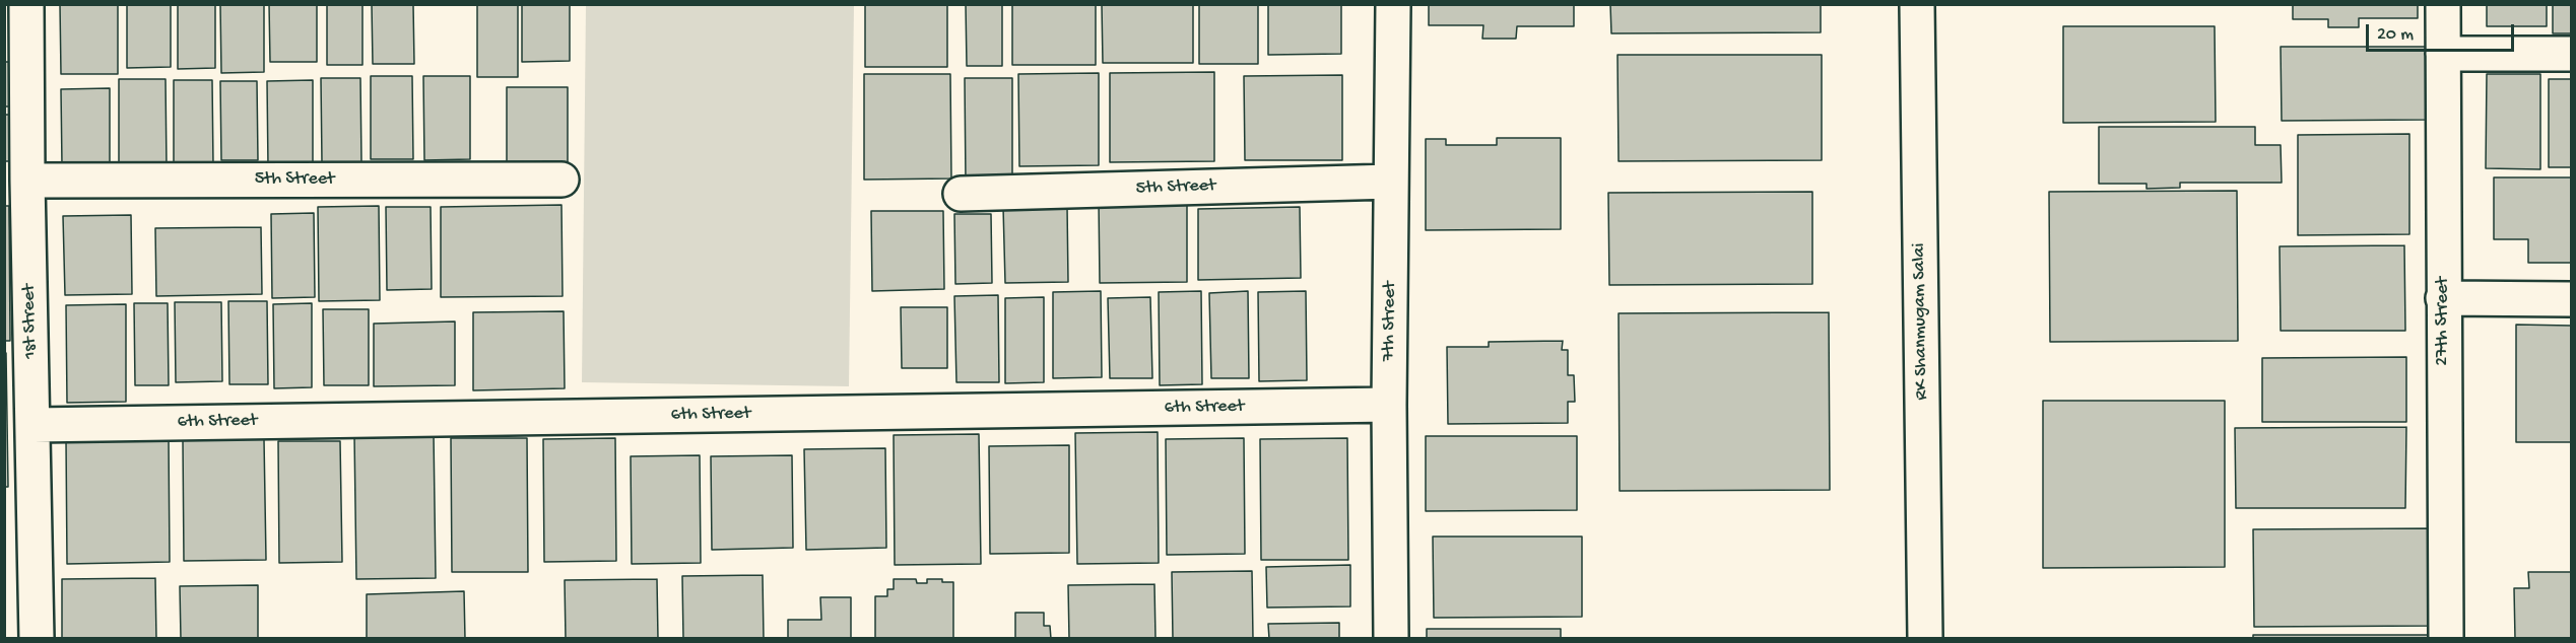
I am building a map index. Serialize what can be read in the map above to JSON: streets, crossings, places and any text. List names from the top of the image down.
{
  "streets": {
    "street": [
      "5th Street",
      "1st Street",
      "7th Street",
      "RK Shanmugam Salai",
      "27th Street",
      "6th Street"
    ]
  },
  "crossings": [
    ["5th Street", "1st Street"],
    ["5th Street", "7th Street"],
    ["1st Street", "6th Street"],
    ["7th Street", "6th Street"]
  ],
  "scale_bar": "20 m"
}
